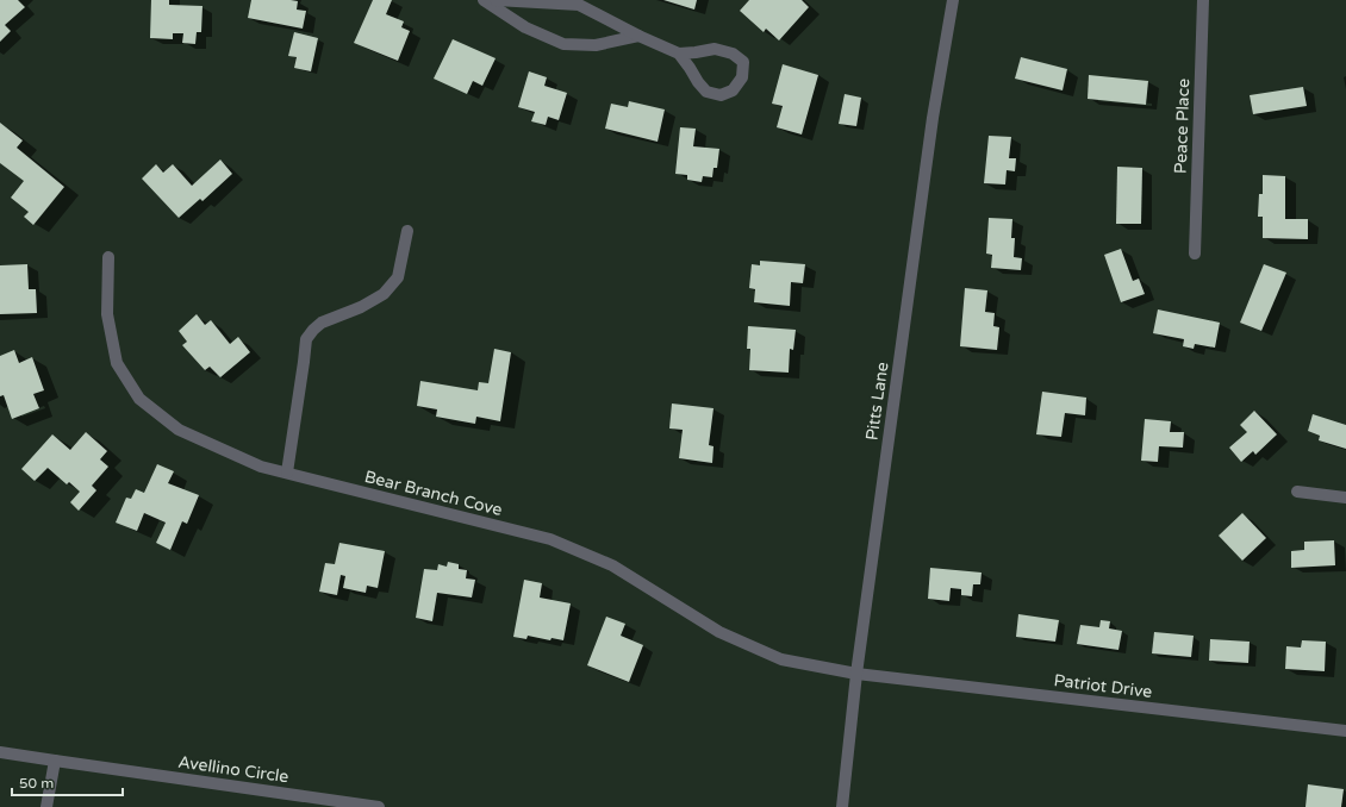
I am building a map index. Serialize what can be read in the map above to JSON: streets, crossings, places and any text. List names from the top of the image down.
{
  "streets": {
    "street": [
      "Peace Place",
      "Pitts Lane",
      "Bear Branch Cove",
      "Patriot Drive",
      "Avellino Circle"
    ]
  },
  "crossings": [
    ["Pitts Lane", "Bear Branch Cove"],
    ["Pitts Lane", "Patriot Drive"],
    ["Bear Branch Cove", "Patriot Drive"]
  ],
  "scale_bar": "50 m"
}
